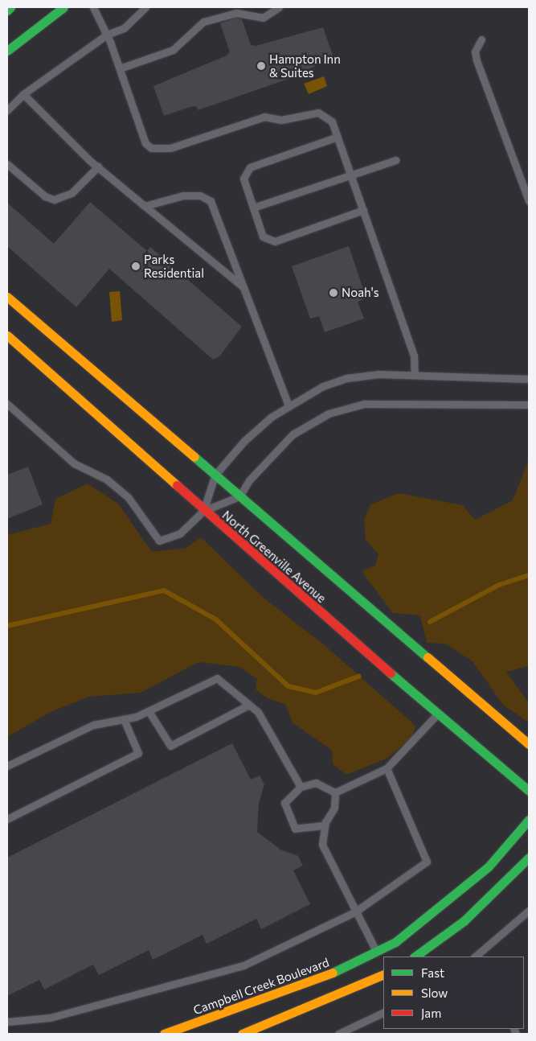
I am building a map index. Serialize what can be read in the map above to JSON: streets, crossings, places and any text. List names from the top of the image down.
{
  "streets": {
    "main road": ["North Greenville Avenue", "Campbell Creek Boulevard"]
  },
  "places": ["Hampton Inn & Suites", "Parks Residential", "Noah's"],
  "legend": ["Fast", "Slow", "Jam"]
}
